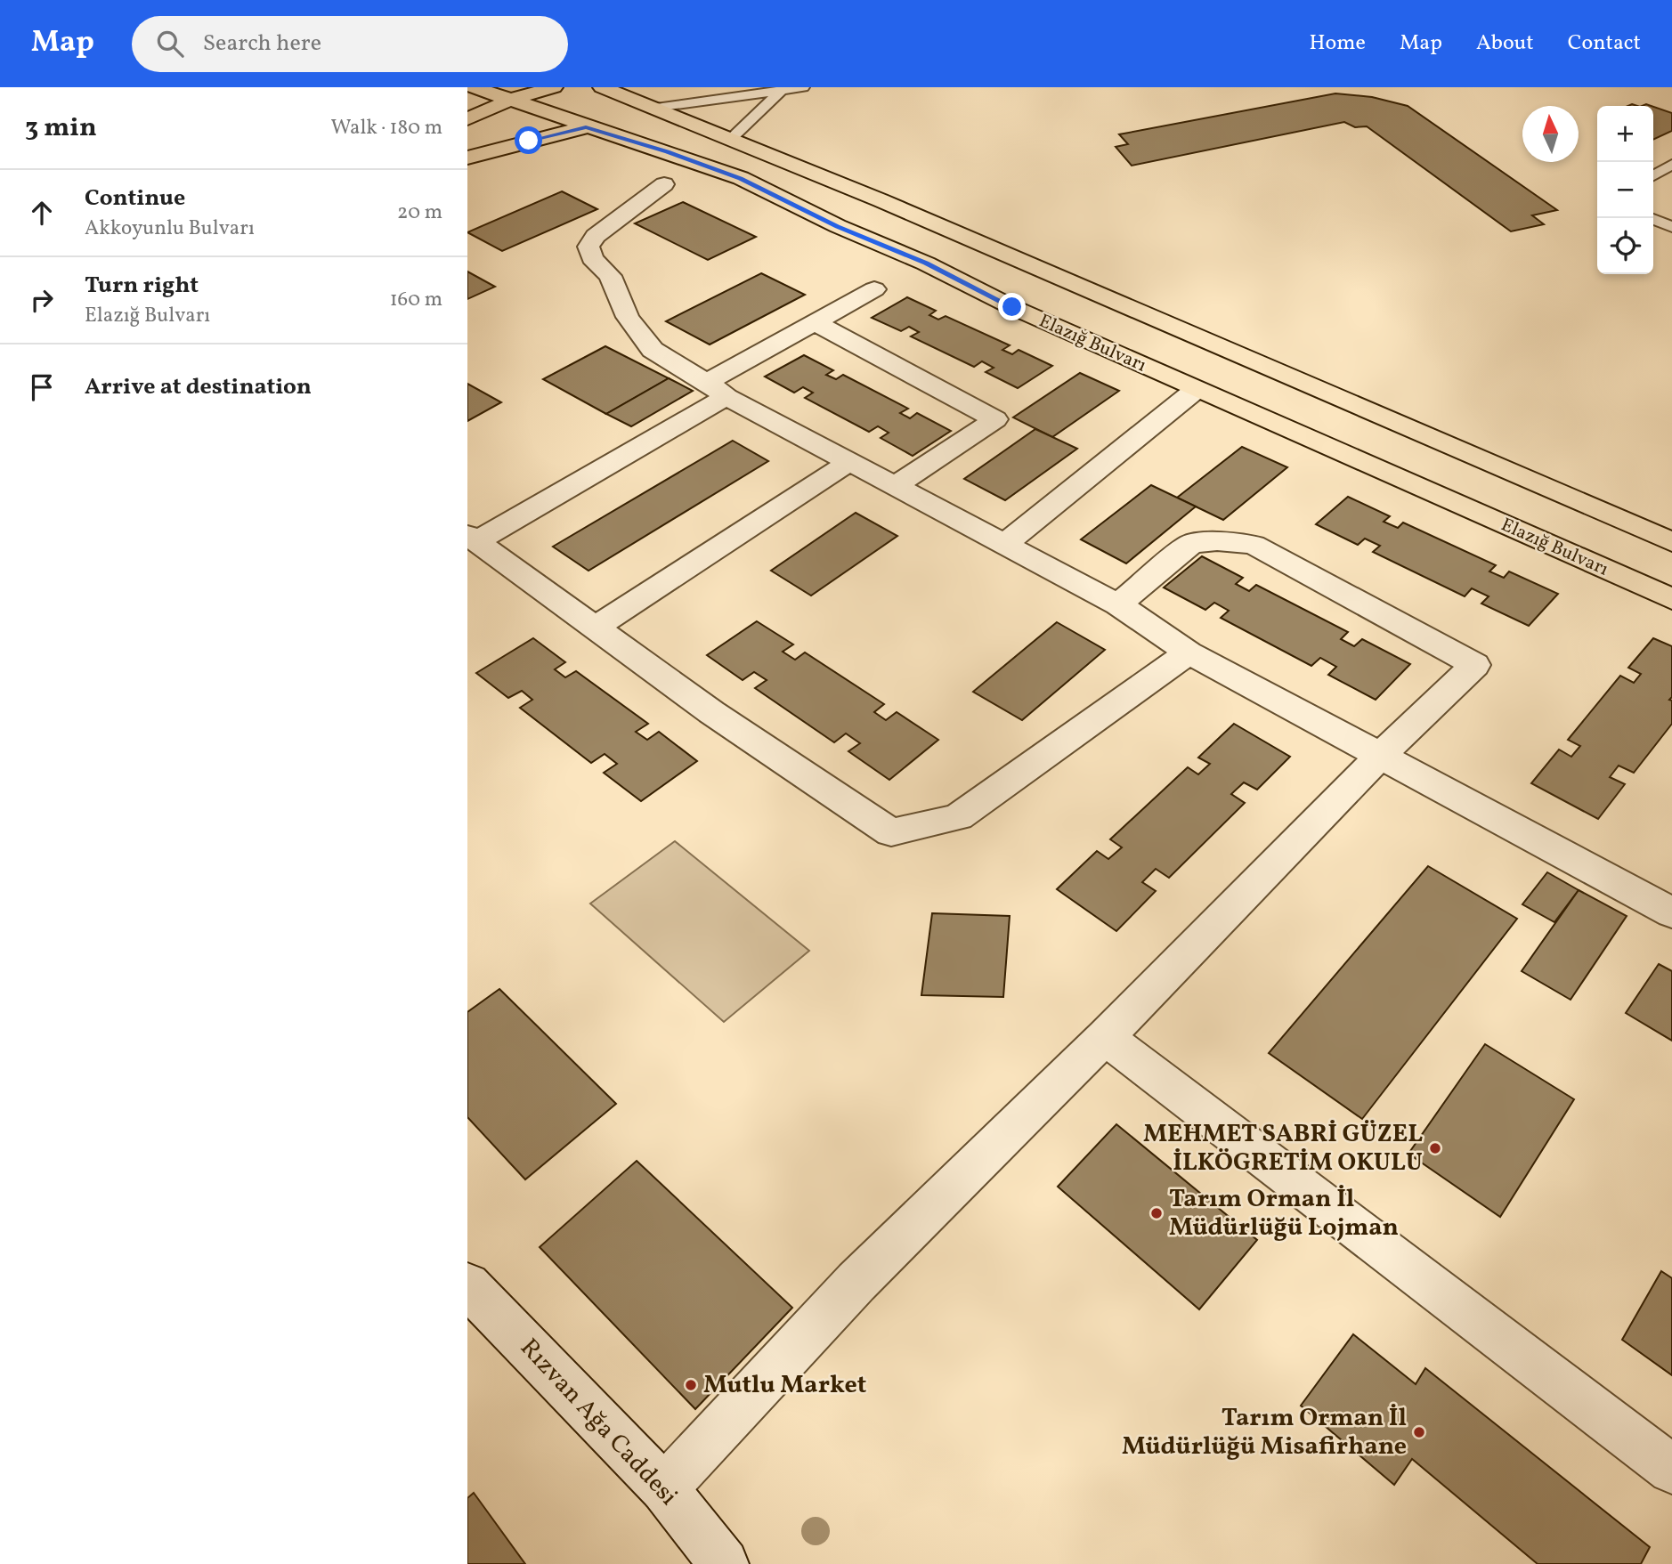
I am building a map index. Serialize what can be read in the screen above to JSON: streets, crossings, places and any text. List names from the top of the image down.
{
  "streets": {
    "main road": ["Elazığ Bulvarı"],
    "street": ["Rızvan Ağa Caddesi"]
  },
  "places": [
    "MEHMET SABRİ GÜZEL İLKÖGRETİM OKULU",
    "Tarım Orman İl Müdürlüğü Lojman",
    "Mutlu Market",
    "Tarım Orman İl Müdürlüğü Misafirhane"
  ],
  "north": "top",
  "page": {
    "header": "Map",
    "search": "Search here",
    "nav": [
      "Home",
      "Map",
      "About",
      "Contact"
    ],
    "heading": ["3 min", "Walk · 180 m"],
    "map_buttons": ["+", "−"],
    "list": [
      ["Continue", "Akkoyunlu Bulvarı", "20 m"],
      ["Turn right", "Elazığ Bulvarı", "160 m"],
      "Arrive at destination"
    ]
  }
}
